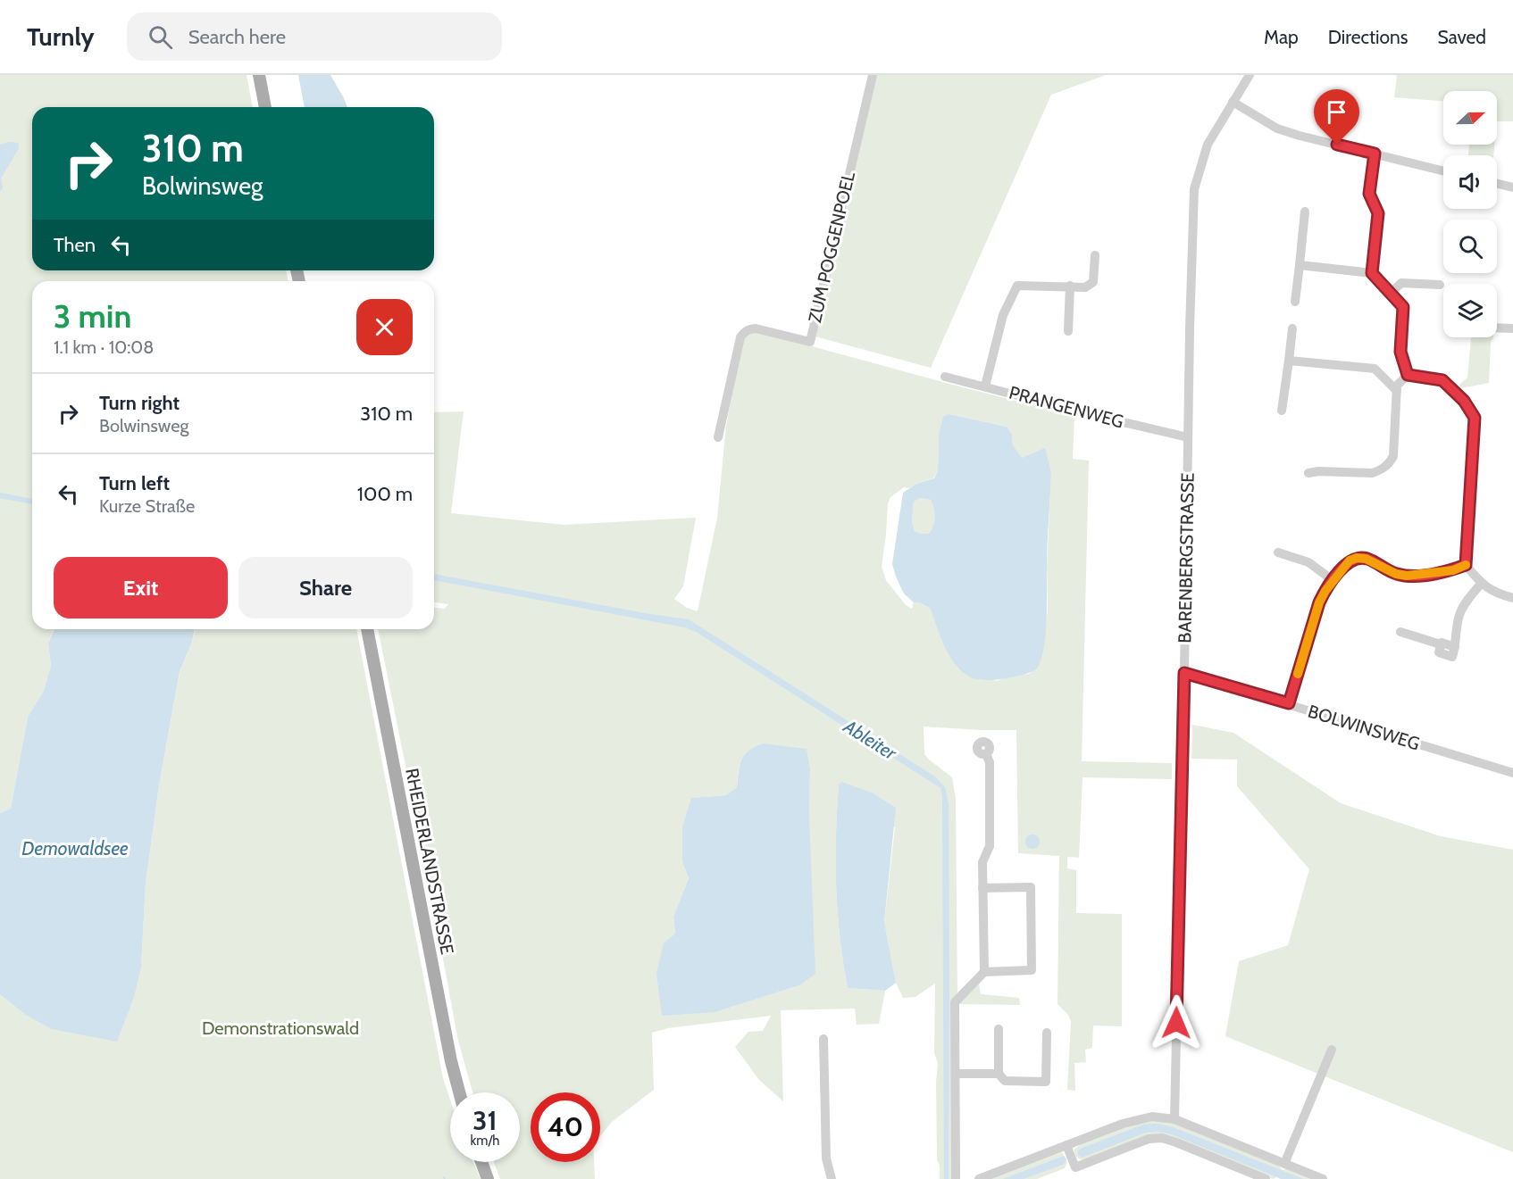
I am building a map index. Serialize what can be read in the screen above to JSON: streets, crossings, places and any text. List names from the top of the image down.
{
  "streets": {
    "main road": ["RHEIDERLANDSTRASSE"],
    "street": [
      "ZUM POGGENPOEL",
      "PRANGENWEG",
      "BARENBERGSTRASSE",
      "BOLWINSWEG"
    ]
  },
  "crossings": [
    ["PRANGENWEG", "BARENBERGSTRASSE"],
    ["BARENBERGSTRASSE", "BOLWINSWEG"]
  ],
  "water": ["Ableiter", "Demowaldsee"],
  "parks": ["Demonstrationswald"],
  "north": "right",
  "page": {
    "header": "Turnly",
    "search": "Search here",
    "nav": ["Map", "Directions", "Saved"],
    "turn": ["310 m", "Bolwinsweg"],
    "then": "Then",
    "heading": ["3 min", "1.1 km · 10:08"],
    "list": [
      {
        "name": "Turn right",
        "note": "Bolwinsweg",
        "value": "310 m"
      },
      {
        "name": "Turn left",
        "note": "Kurze Straße",
        "value": "100 m"
      }
    ],
    "buttons": ["Exit", "Share"],
    "speed": "31 km/h",
    "limit": "40"
  }
}
